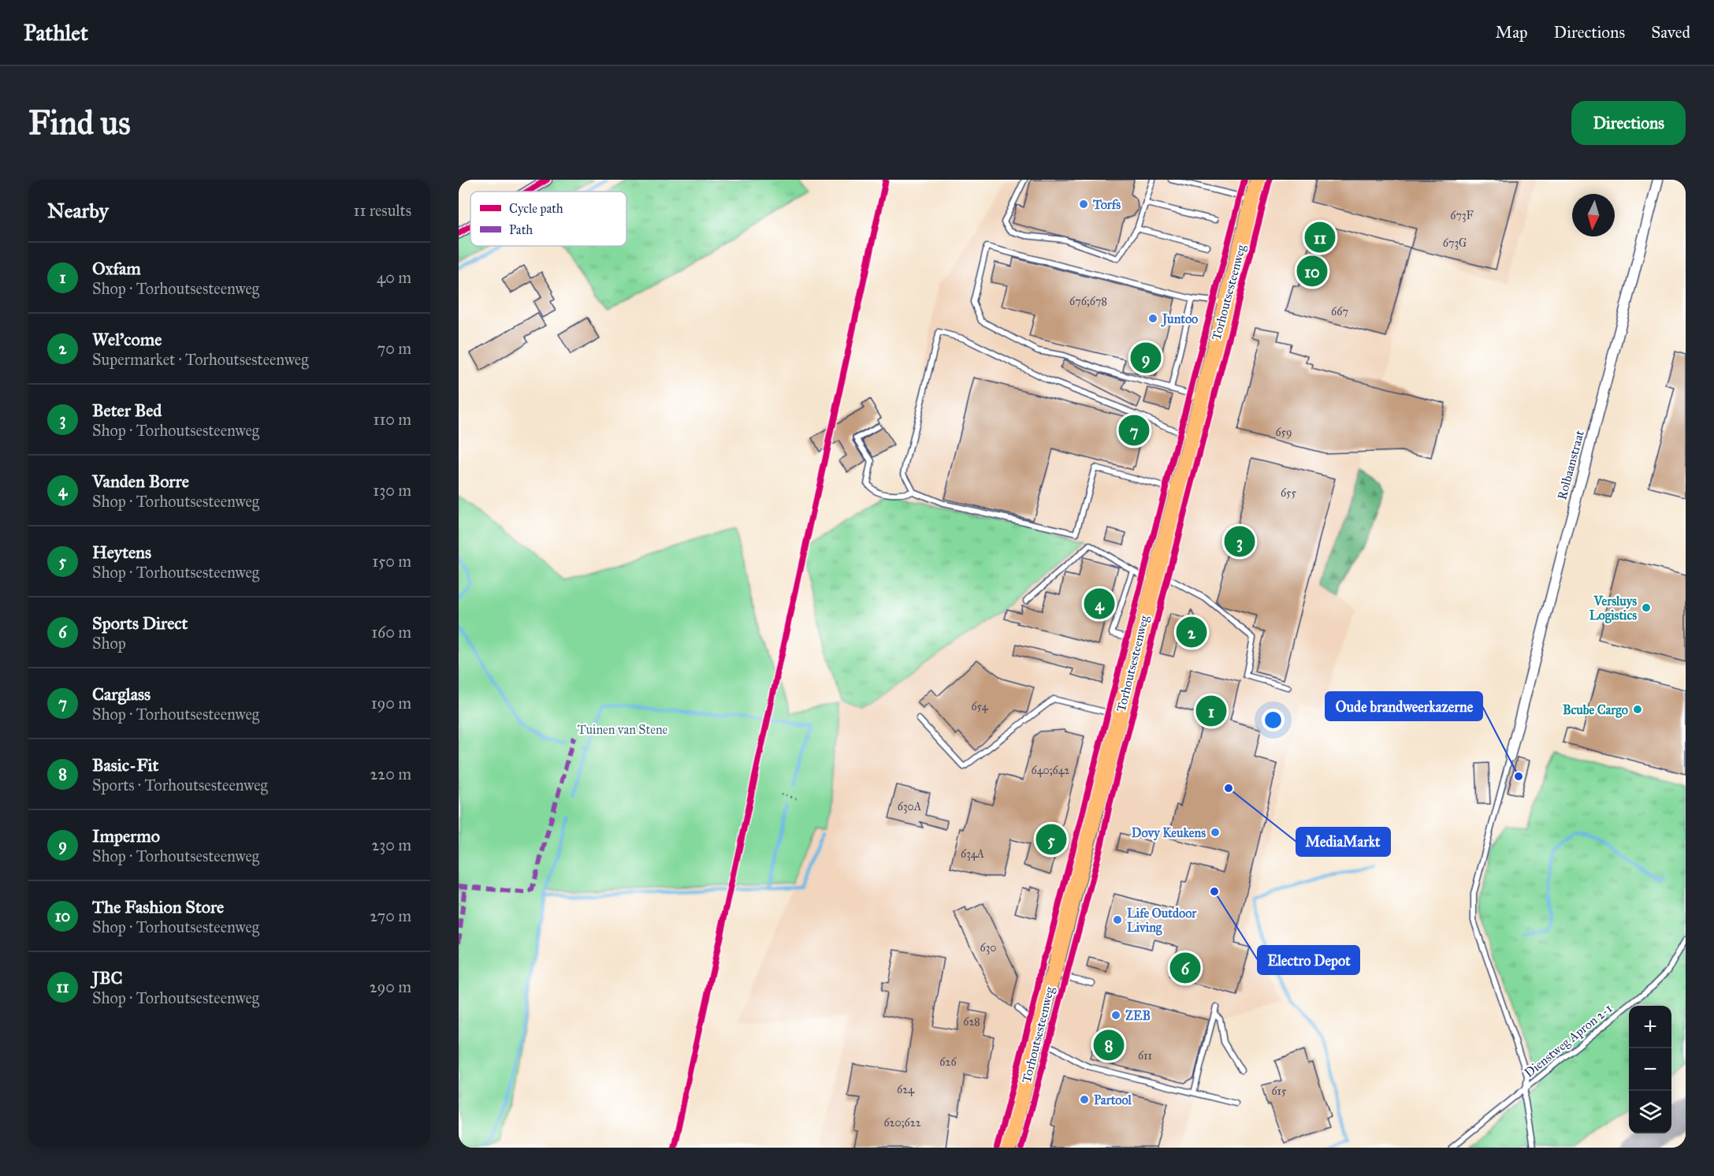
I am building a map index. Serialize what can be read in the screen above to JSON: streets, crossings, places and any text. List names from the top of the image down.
{
  "streets": {
    "main road": ["Torhoutsesteenweg"],
    "street": ["Rolbaanstraat"],
    "lane": ["Dienstweg Apron 2-1"]
  },
  "parks": ["Tuinen van Stene"],
  "places": [
    "Torfs",
    "Juntoo",
    "Versluys Logistics",
    "Bcube Cargo",
    "Oude brandweerkazerne",
    "MediaMarkt",
    "Dovy Keukens",
    "Electro Depot",
    "Life Outdoor Living",
    "ZEB",
    "Partool"
  ],
  "house_numbers": [
    "673F",
    "673G",
    "676;678",
    "667",
    "659",
    "655",
    "654",
    "640;642",
    "630A",
    "634A",
    "630",
    "628",
    "611",
    "626",
    "624",
    "615",
    "620;622"
  ],
  "legend": ["Cycle path", "Path"],
  "north": "bottom",
  "page": {
    "header": "Pathlet",
    "nav": ["Map", "Directions", "Saved"],
    "buttons": "Directions",
    "title": "Find us",
    "heading": ["Nearby", "11 results"],
    "pins": [
      "11",
      "10",
      "9",
      "7",
      "3",
      "4",
      "2",
      "1",
      "5",
      "6",
      "8"
    ],
    "list": [
      {
        "mark": "1",
        "name": "Oxfam",
        "note": "Shop · Torhoutsesteenweg",
        "value": "40 m"
      },
      {
        "mark": "2",
        "name": "Wel'come",
        "note": "Supermarket · Torhoutsesteenweg",
        "value": "70 m"
      },
      {
        "mark": "3",
        "name": "Beter Bed",
        "note": "Shop · Torhoutsesteenweg",
        "value": "110 m"
      },
      {
        "mark": "4",
        "name": "Vanden Borre",
        "note": "Shop · Torhoutsesteenweg",
        "value": "130 m"
      },
      {
        "mark": "5",
        "name": "Heytens",
        "note": "Shop · Torhoutsesteenweg",
        "value": "150 m"
      },
      {
        "mark": "6",
        "name": "Sports Direct",
        "note": "Shop",
        "value": "160 m"
      },
      {
        "mark": "7",
        "name": "Carglass",
        "note": "Shop · Torhoutsesteenweg",
        "value": "190 m"
      },
      {
        "mark": "8",
        "name": "Basic-Fit",
        "note": "Sports · Torhoutsesteenweg",
        "value": "220 m"
      },
      {
        "mark": "9",
        "name": "Impermo",
        "note": "Shop · Torhoutsesteenweg",
        "value": "230 m"
      },
      {
        "mark": "10",
        "name": "The Fashion Store",
        "note": "Shop · Torhoutsesteenweg",
        "value": "270 m"
      },
      {
        "mark": "11",
        "name": "JBC",
        "note": "Shop · Torhoutsesteenweg",
        "value": "290 m"
      }
    ],
    "map_buttons": ["+", "−"]
  }
}
